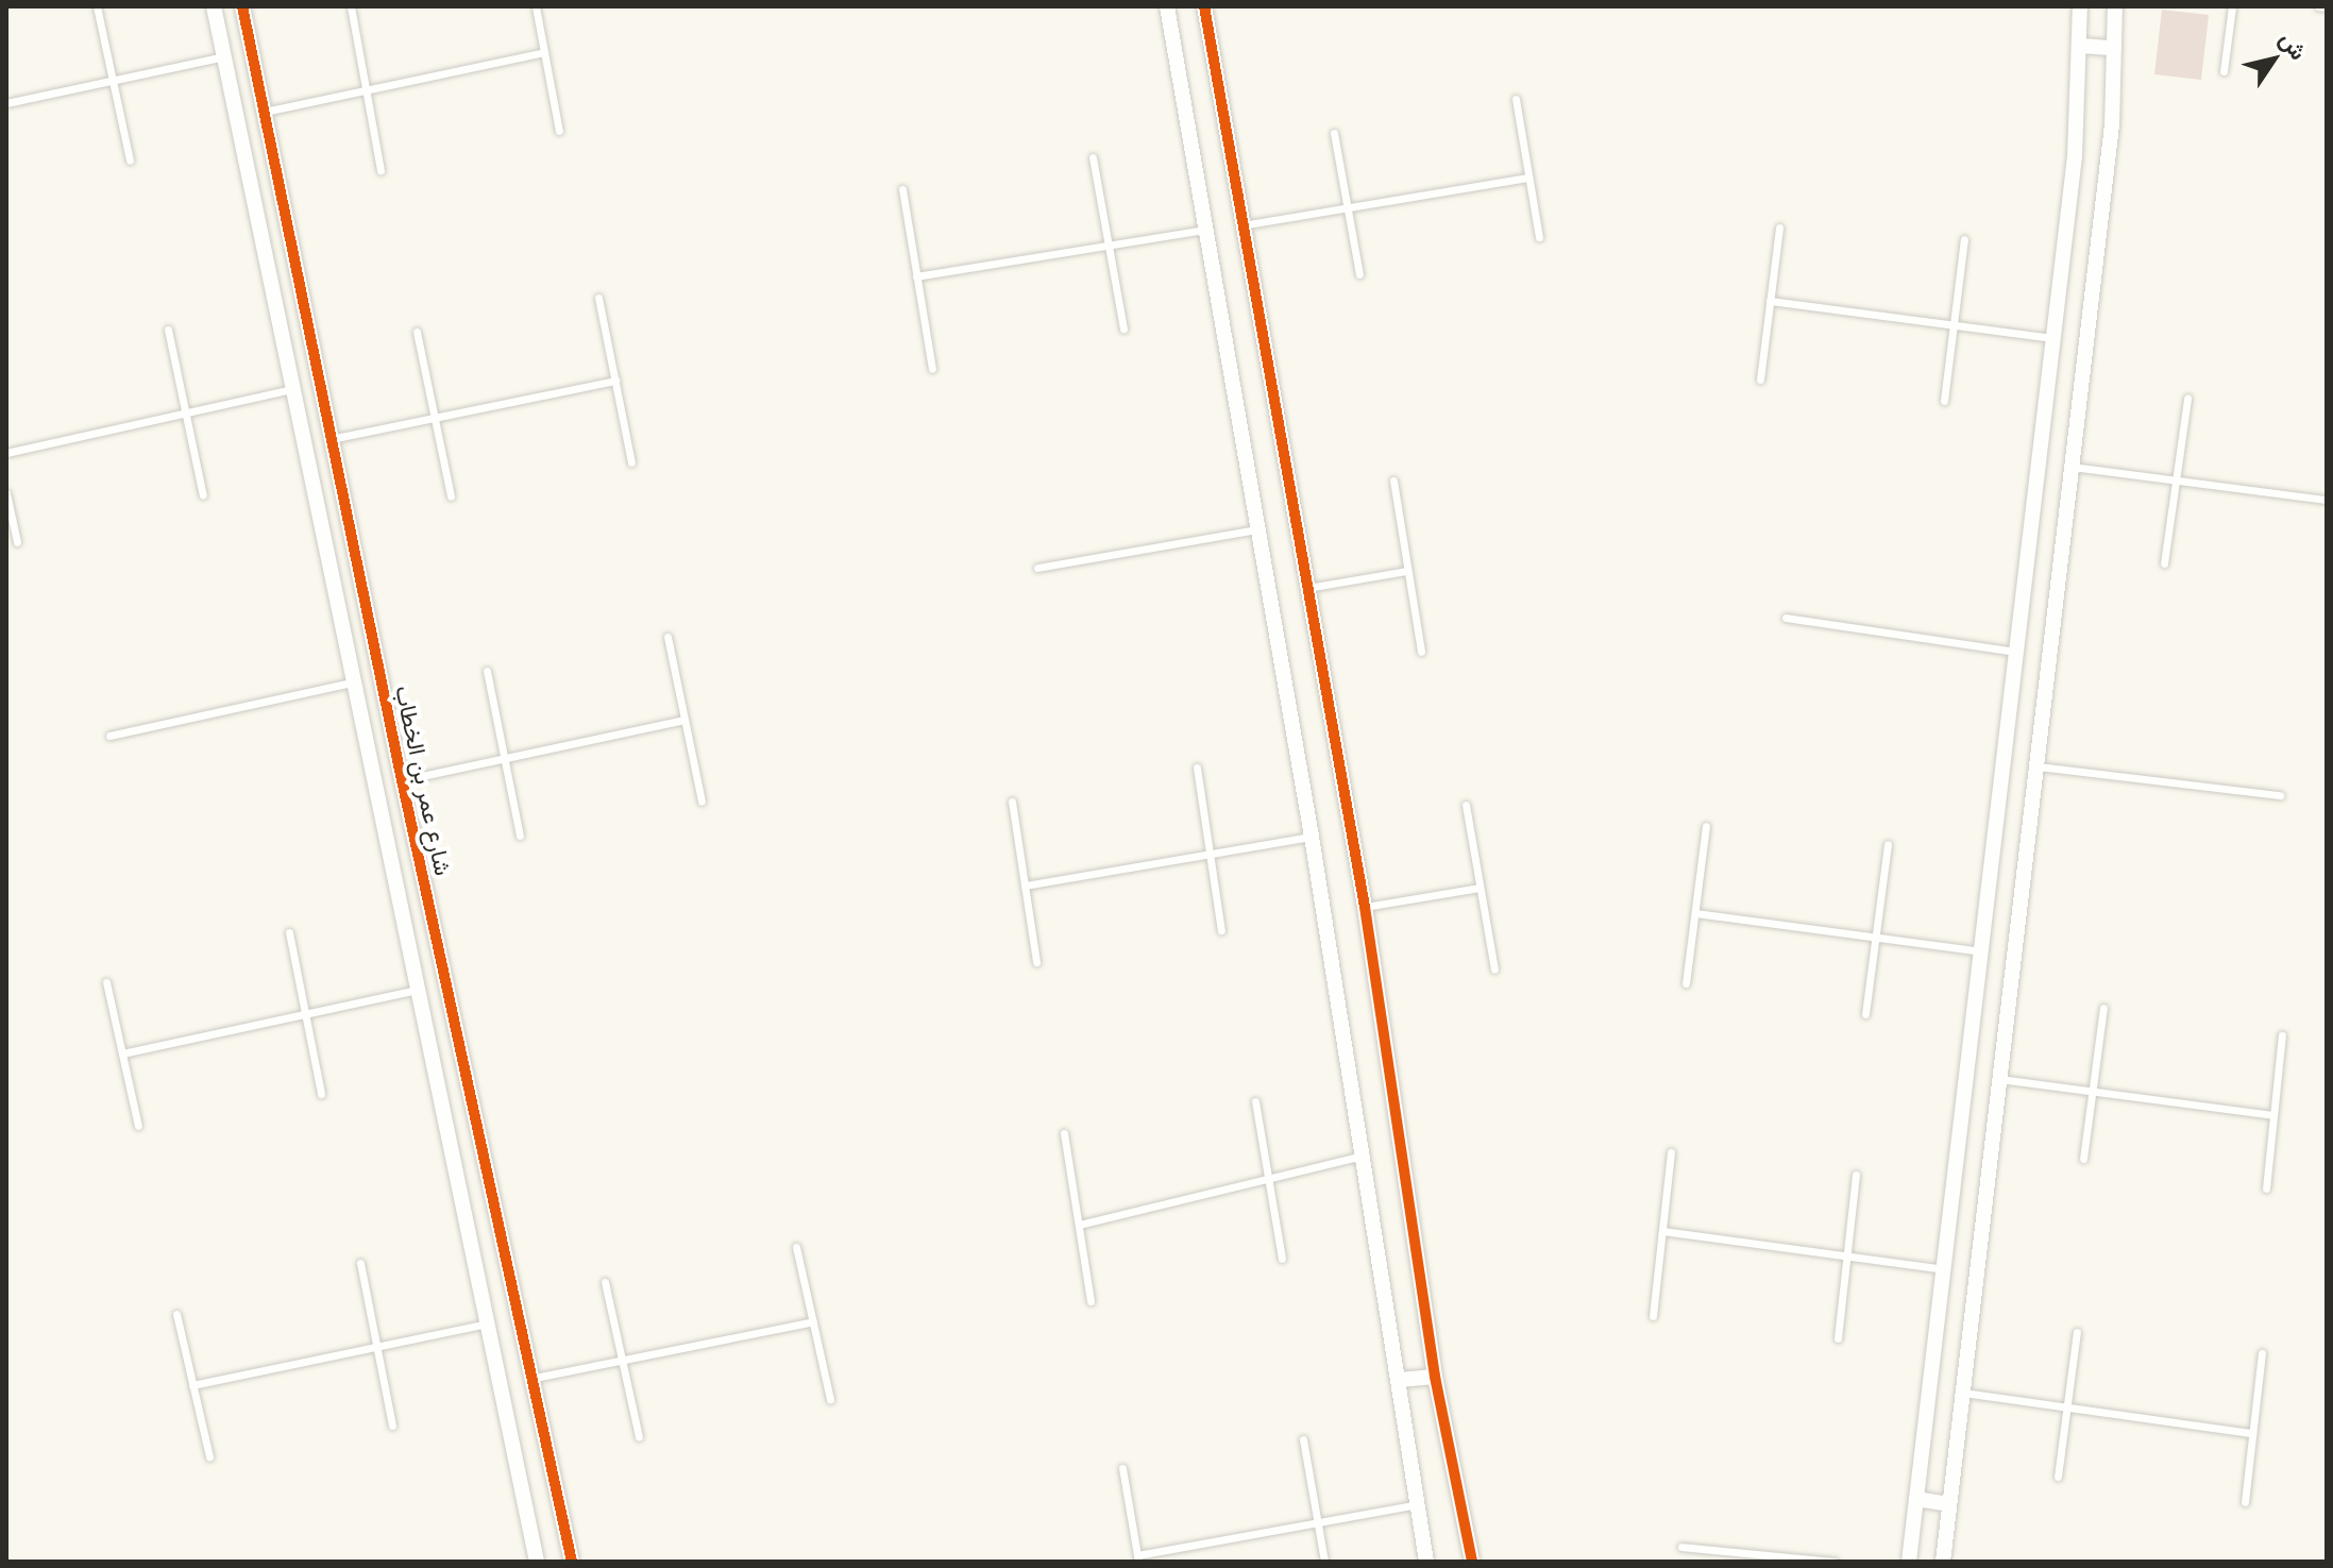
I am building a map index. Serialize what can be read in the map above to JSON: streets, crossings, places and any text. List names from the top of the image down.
{
  "streets": {
    "street": ["شارع عمر بن الخطاب"]
  },
  "north": "top right"
}
